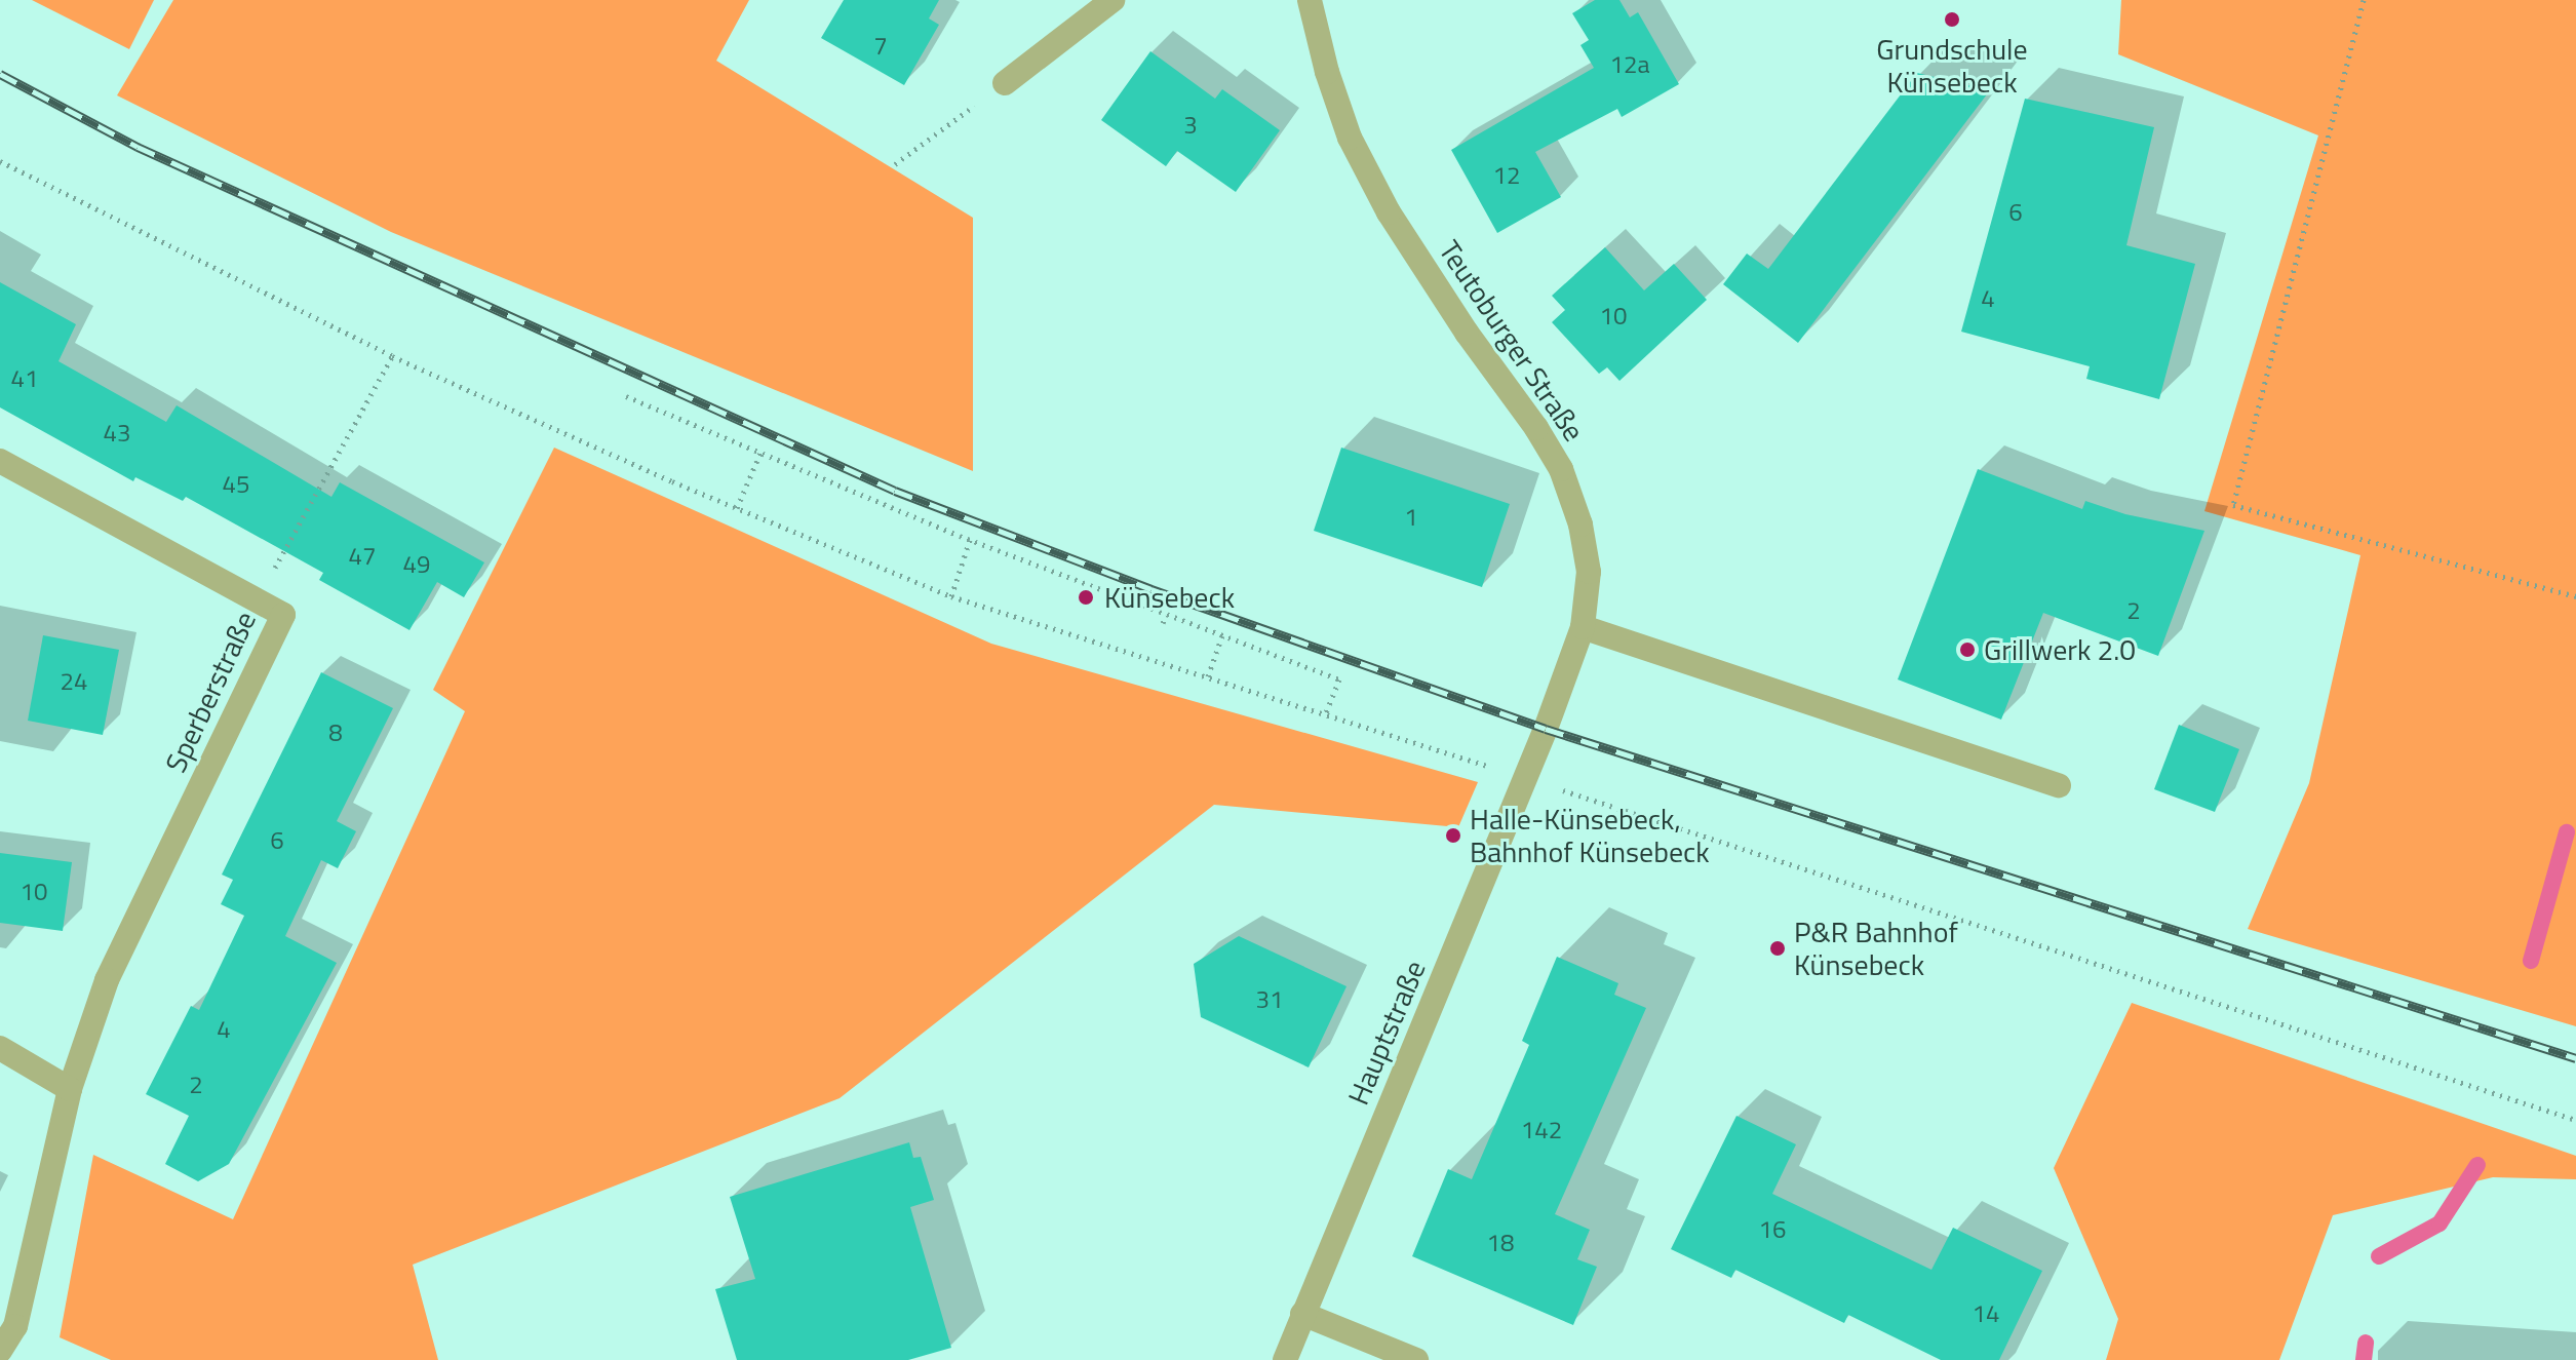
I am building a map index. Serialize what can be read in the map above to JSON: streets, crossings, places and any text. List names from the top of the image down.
{
  "streets": {
    "street": ["Teutoburger Straße", "Sperberstraße", "Hauptstraße"]
  },
  "crossings": [
    ["Teutoburger Straße", "Hauptstraße"]
  ],
  "places": [
    "Grundschule Künsebeck",
    "Künsebeck",
    "Grillwerk 2.0",
    "Halle-Künsebeck, Bahnhof Künsebeck",
    "P&R Bahnhof Künsebeck"
  ],
  "house_numbers": [
    "7",
    "12a",
    "3",
    "12",
    "6",
    "4",
    "10",
    "41",
    "43",
    "45",
    "1",
    "47",
    "49",
    "2",
    "24",
    "8",
    "6",
    "10",
    "31",
    "4",
    "2",
    "142",
    "16",
    "18",
    "14"
  ]
}
